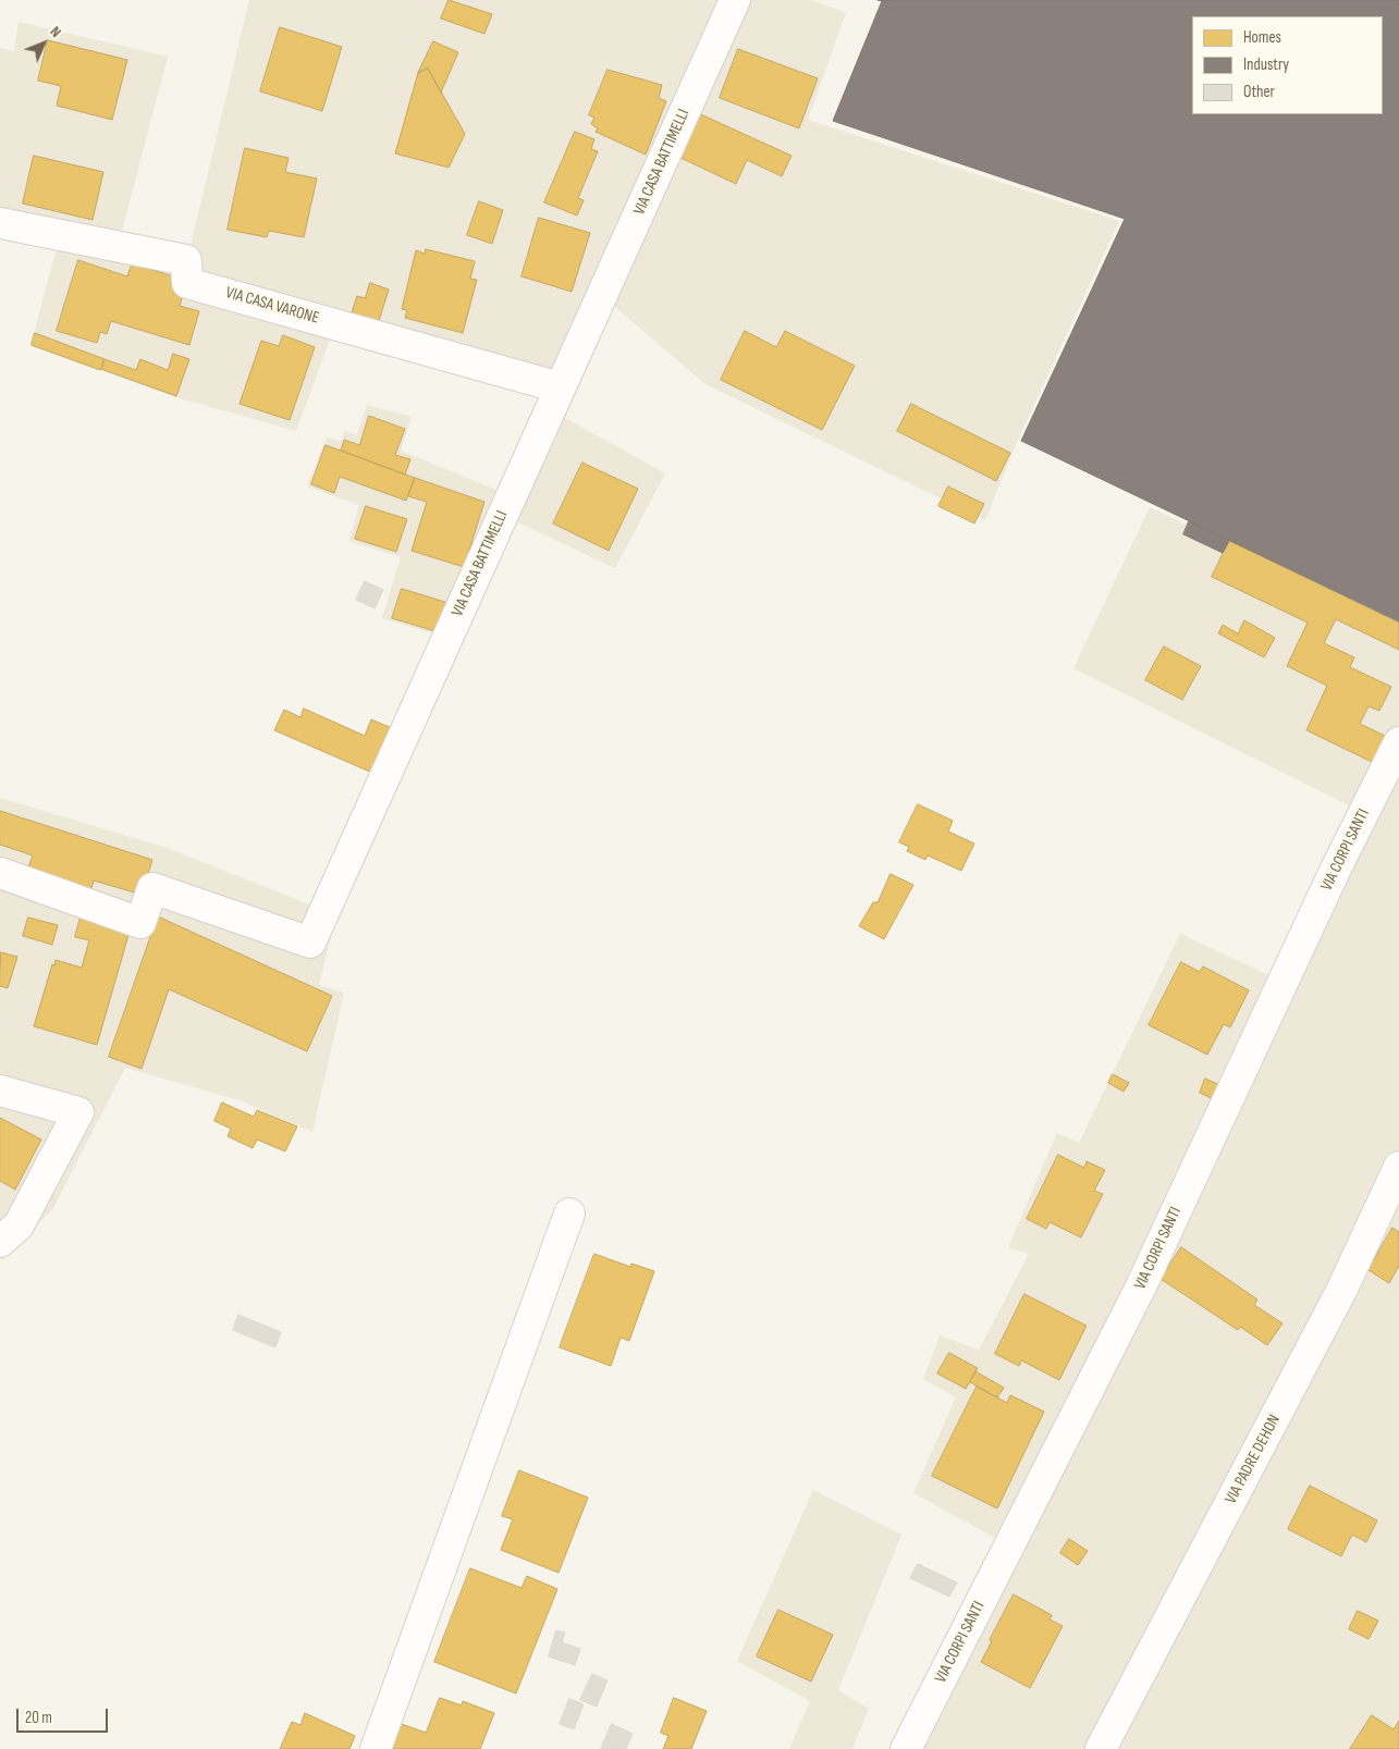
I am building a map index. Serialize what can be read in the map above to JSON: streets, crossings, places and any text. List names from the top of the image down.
{
  "streets": {
    "street": [
      "VIA CASA BATTIMELLI",
      "VIA CASA VARONE",
      "VIA CORPI SANTI",
      "VIA PADRE DEHON"
    ]
  },
  "crossings": [
    ["VIA CASA BATTIMELLI", "VIA CASA VARONE"]
  ],
  "legend": ["Homes", "Industry", "Other"],
  "scale_bar": "20 m",
  "north": "top right"
}
